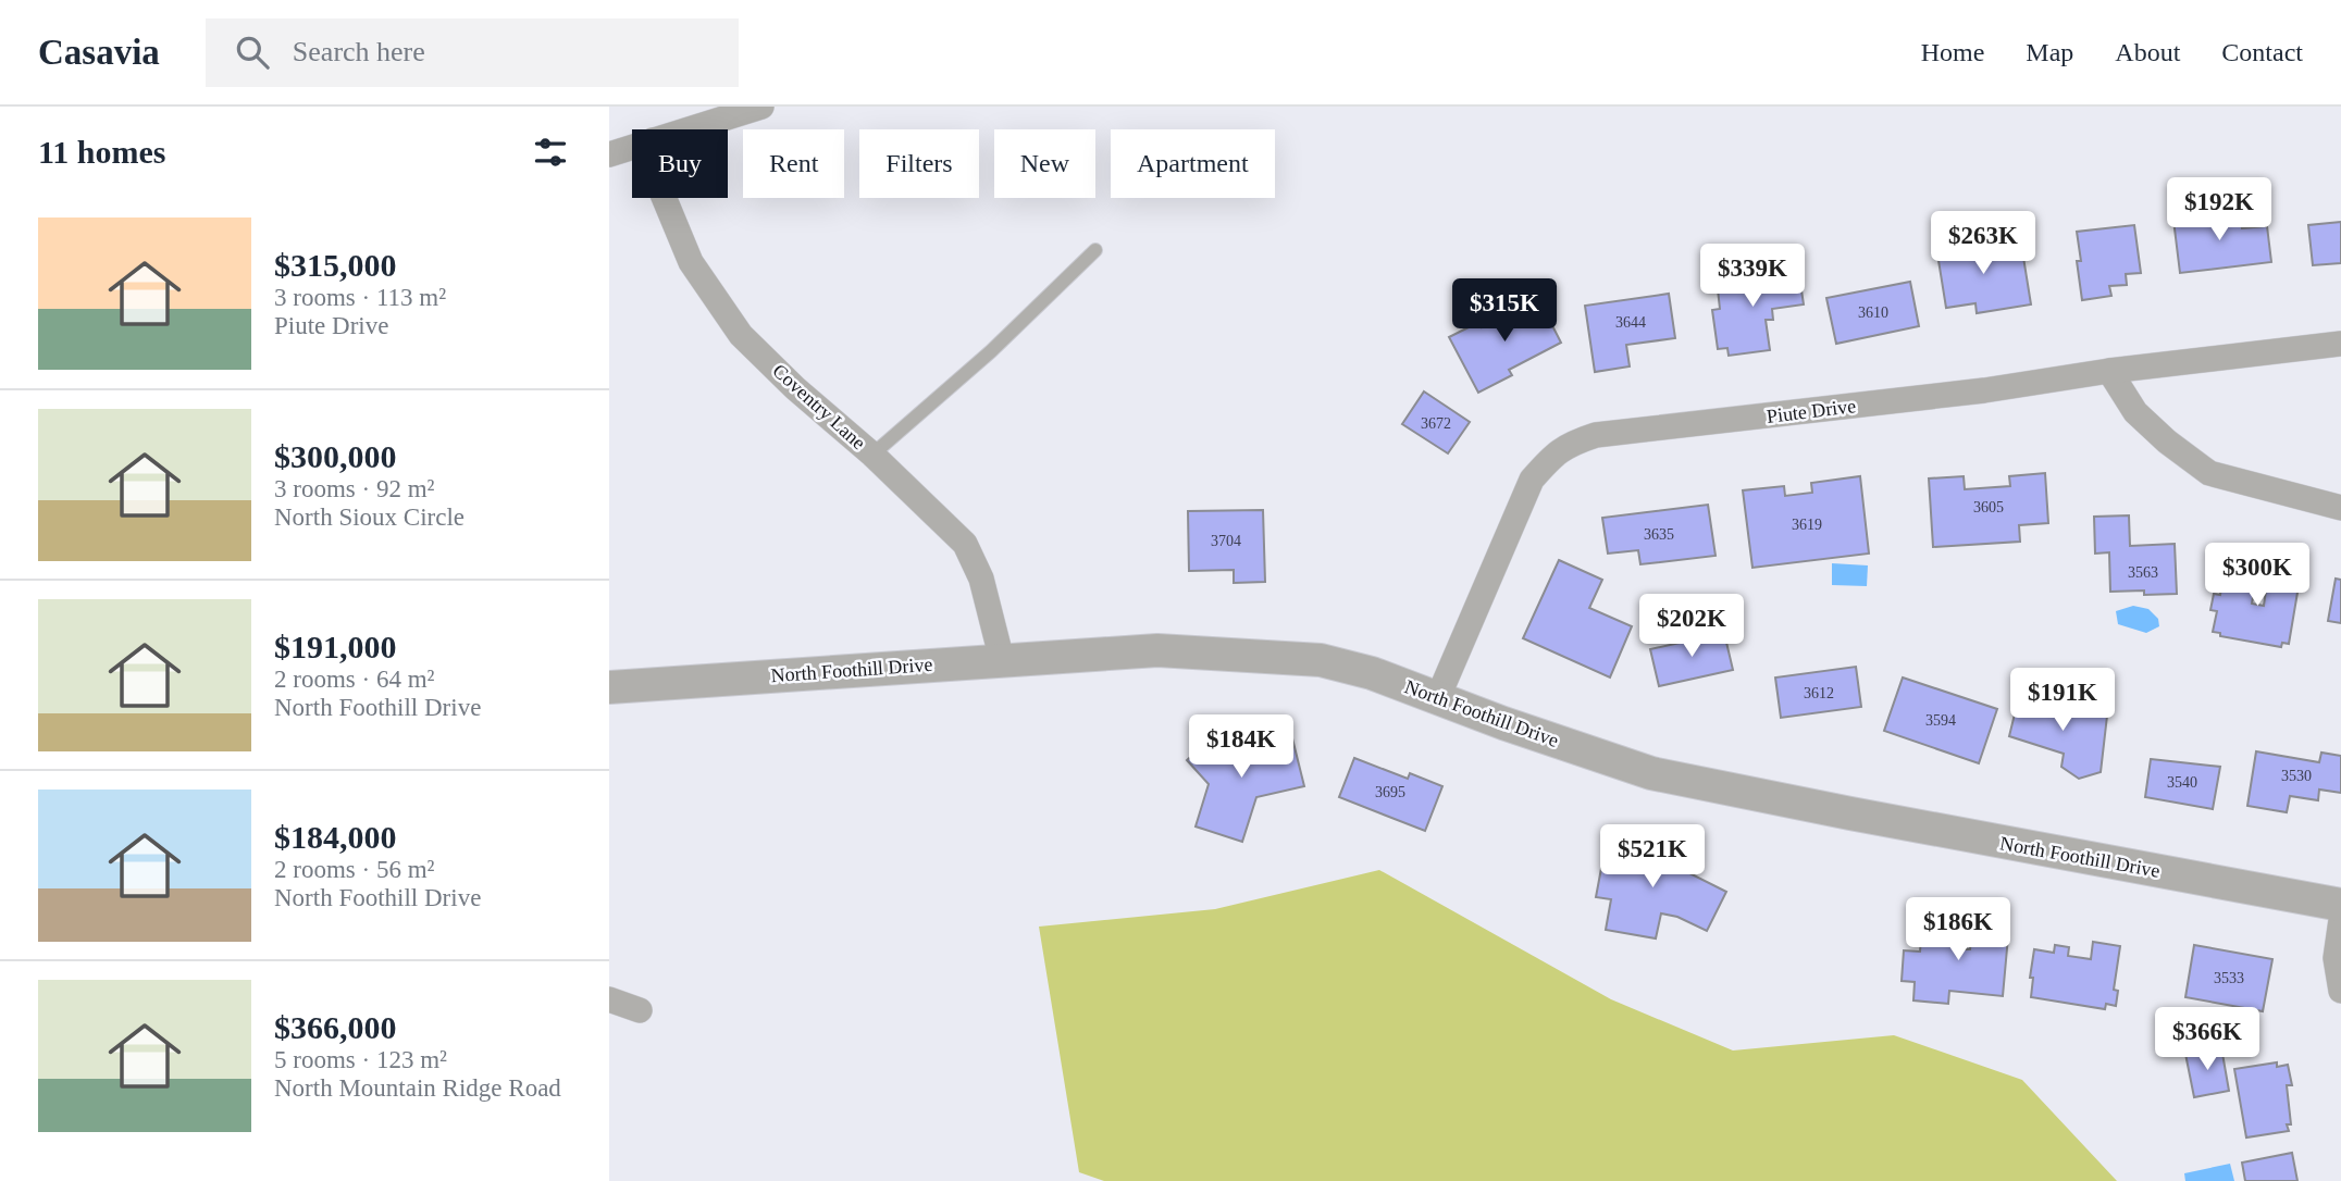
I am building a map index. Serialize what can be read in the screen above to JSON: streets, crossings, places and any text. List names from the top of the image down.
{
  "streets": {
    "street": ["Coventry Lane", "Piute Drive", "North Foothill Drive"]
  },
  "crossings": [
    ["Coventry Lane", "North Foothill Drive"],
    ["Piute Drive", "North Foothill Drive"]
  ],
  "house_numbers": [
    "3610",
    "3644",
    "3672",
    "3605",
    "3619",
    "3635",
    "3704",
    "3563",
    "3612",
    "3594",
    "3530",
    "3540",
    "3695",
    "3533"
  ],
  "page": {
    "header": "Casavia",
    "search": "Search here",
    "nav": [
      "Home",
      "Map",
      "About",
      "Contact"
    ],
    "heading": "11 homes",
    "chip": [
      "Buy",
      "Rent",
      "Filters",
      "New",
      "Apartment"
    ],
    "price": [
      "$192K",
      "$263K",
      "$339K",
      "$315K",
      "$300K",
      "$202K",
      "$191K",
      "$184K",
      "$521K",
      "$186K",
      "$366K"
    ],
    "list": [
      {
        "name": "$315,000",
        "note": "3 rooms · 113 m² · Piute Drive"
      },
      {
        "name": "$300,000",
        "note": "3 rooms · 92 m² · North Sioux Circle"
      },
      {
        "name": "$191,000",
        "note": "2 rooms · 64 m² · North Foothill Drive"
      },
      {
        "name": "$184,000",
        "note": "2 rooms · 56 m² · North Foothill Drive"
      },
      {
        "name": "$366,000",
        "note": "5 rooms · 123 m² · North Mountain Ridge Road"
      }
    ]
  }
}
